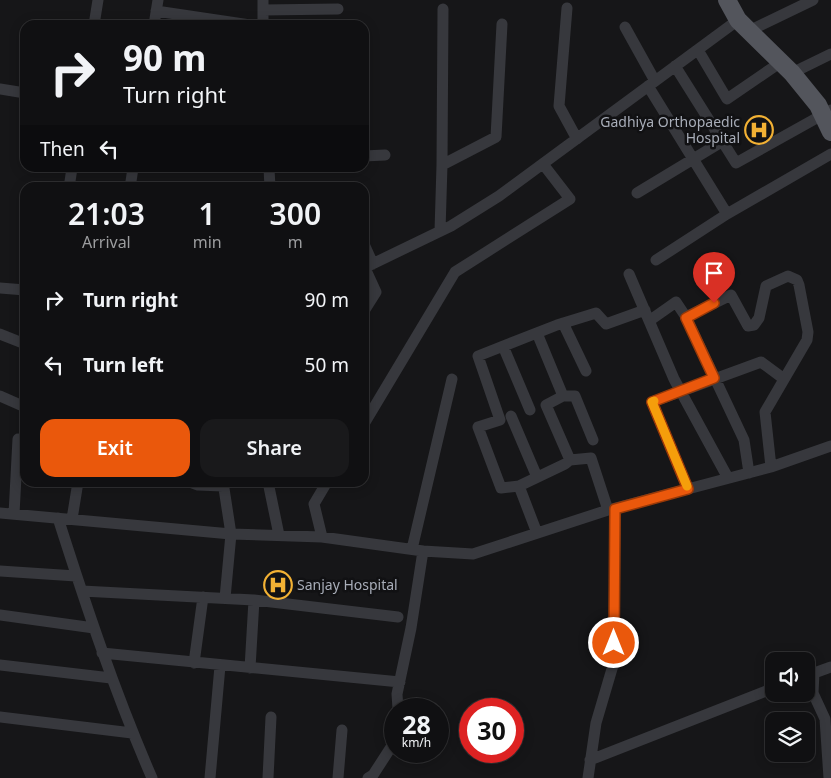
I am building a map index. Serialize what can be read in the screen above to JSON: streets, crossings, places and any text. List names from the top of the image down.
{
  "places": {
    "hospital": ["Gadhiya Orthopaedic Hospital", "Sanjay Hospital"]
  },
  "page": {
    "turn": ["90 m", "Turn right"],
    "then": "Then",
    "eta": [
      "21:03",
      "Arrival",
      "1",
      "min",
      "300",
      "m"
    ],
    "list": [
      {
        "name": "Turn right",
        "value": "90 m"
      },
      {
        "name": "Turn left",
        "value": "50 m"
      }
    ],
    "buttons": ["Exit", "Share"],
    "speed": "28 km/h",
    "limit": "30"
  }
}
